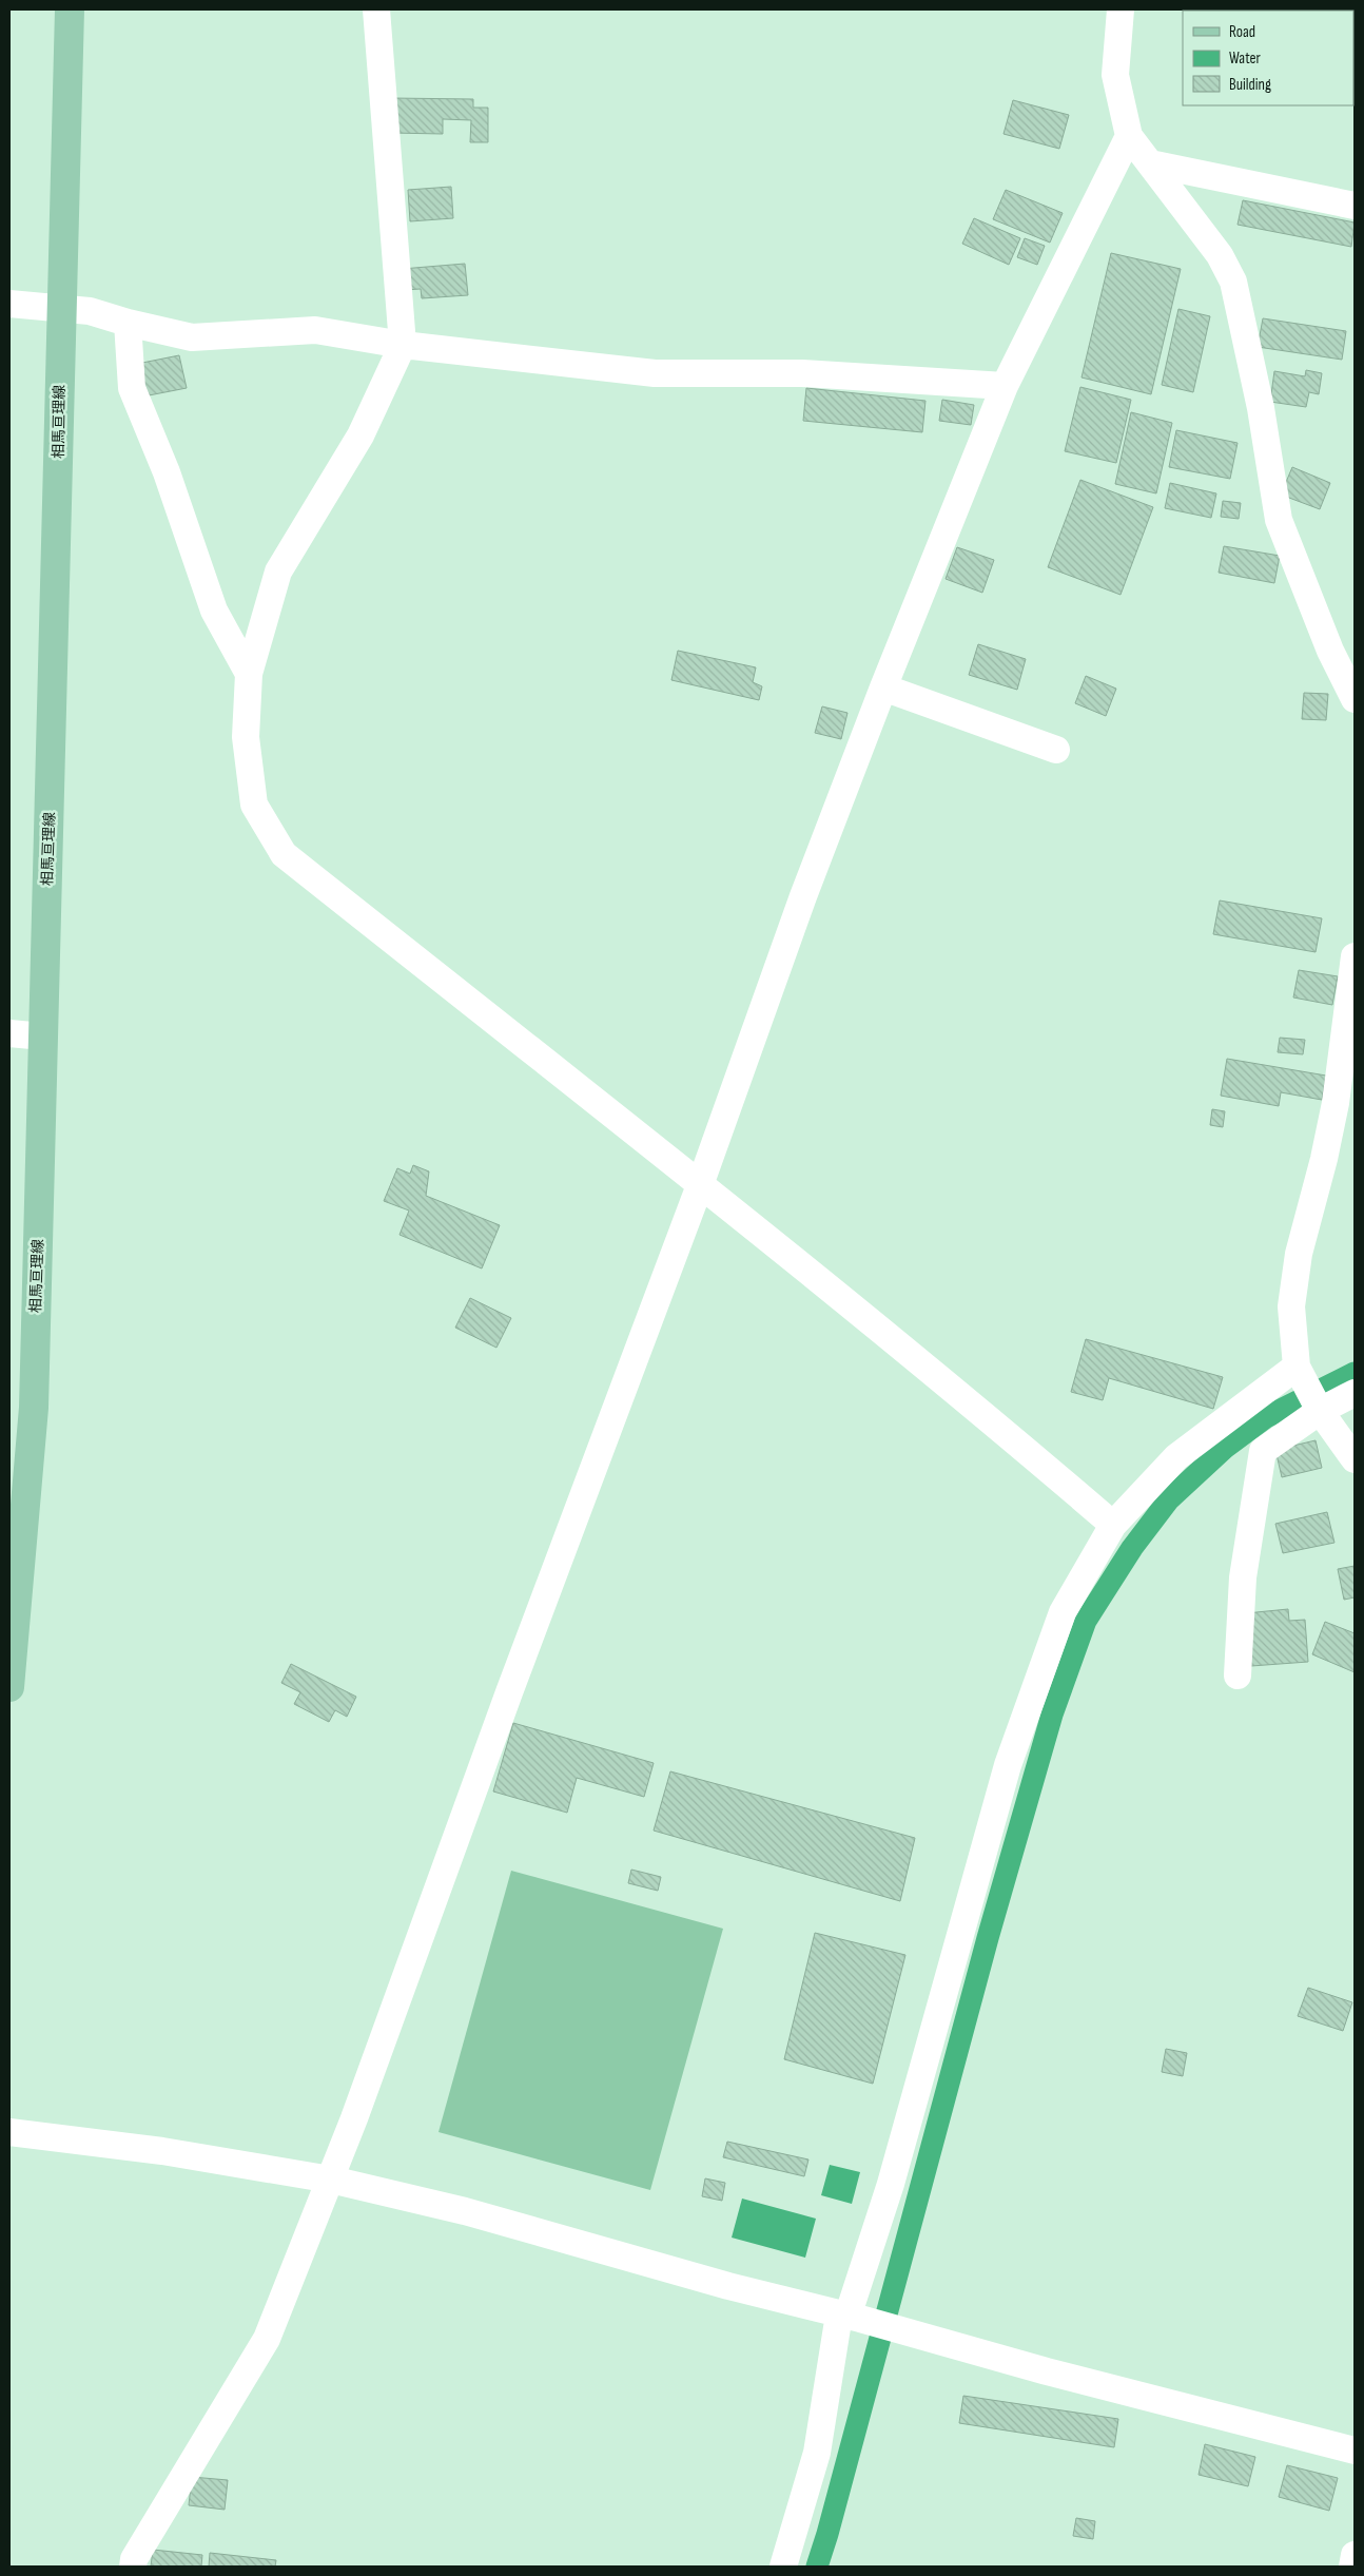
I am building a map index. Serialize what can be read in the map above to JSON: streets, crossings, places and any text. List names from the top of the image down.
{
  "streets": {
    "main road": ["相馬亘理線"]
  },
  "legend": ["Road", "Water", "Building"]
}
